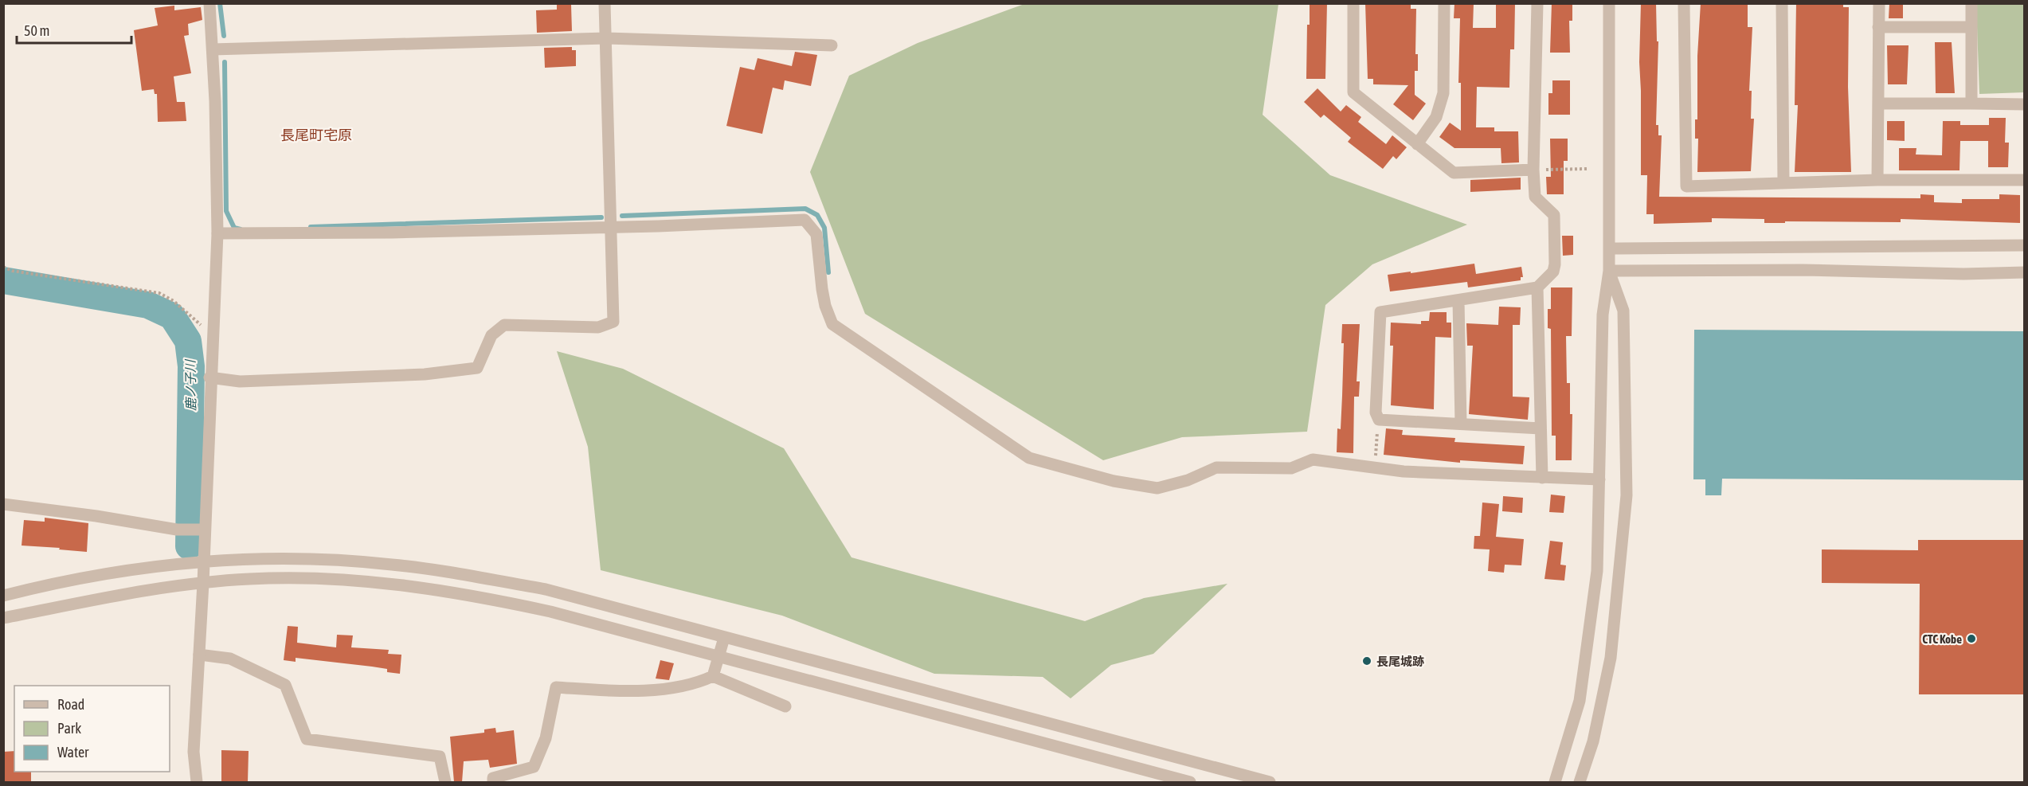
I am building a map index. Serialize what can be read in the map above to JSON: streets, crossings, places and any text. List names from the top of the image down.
{
  "districts": ["長尾町宅原"],
  "water": ["鹿ノ子川"],
  "places": ["CTC Kobe", "長尾城跡"],
  "legend": ["Road", "Park", "Water"],
  "scale_bar": "50 m"
}
